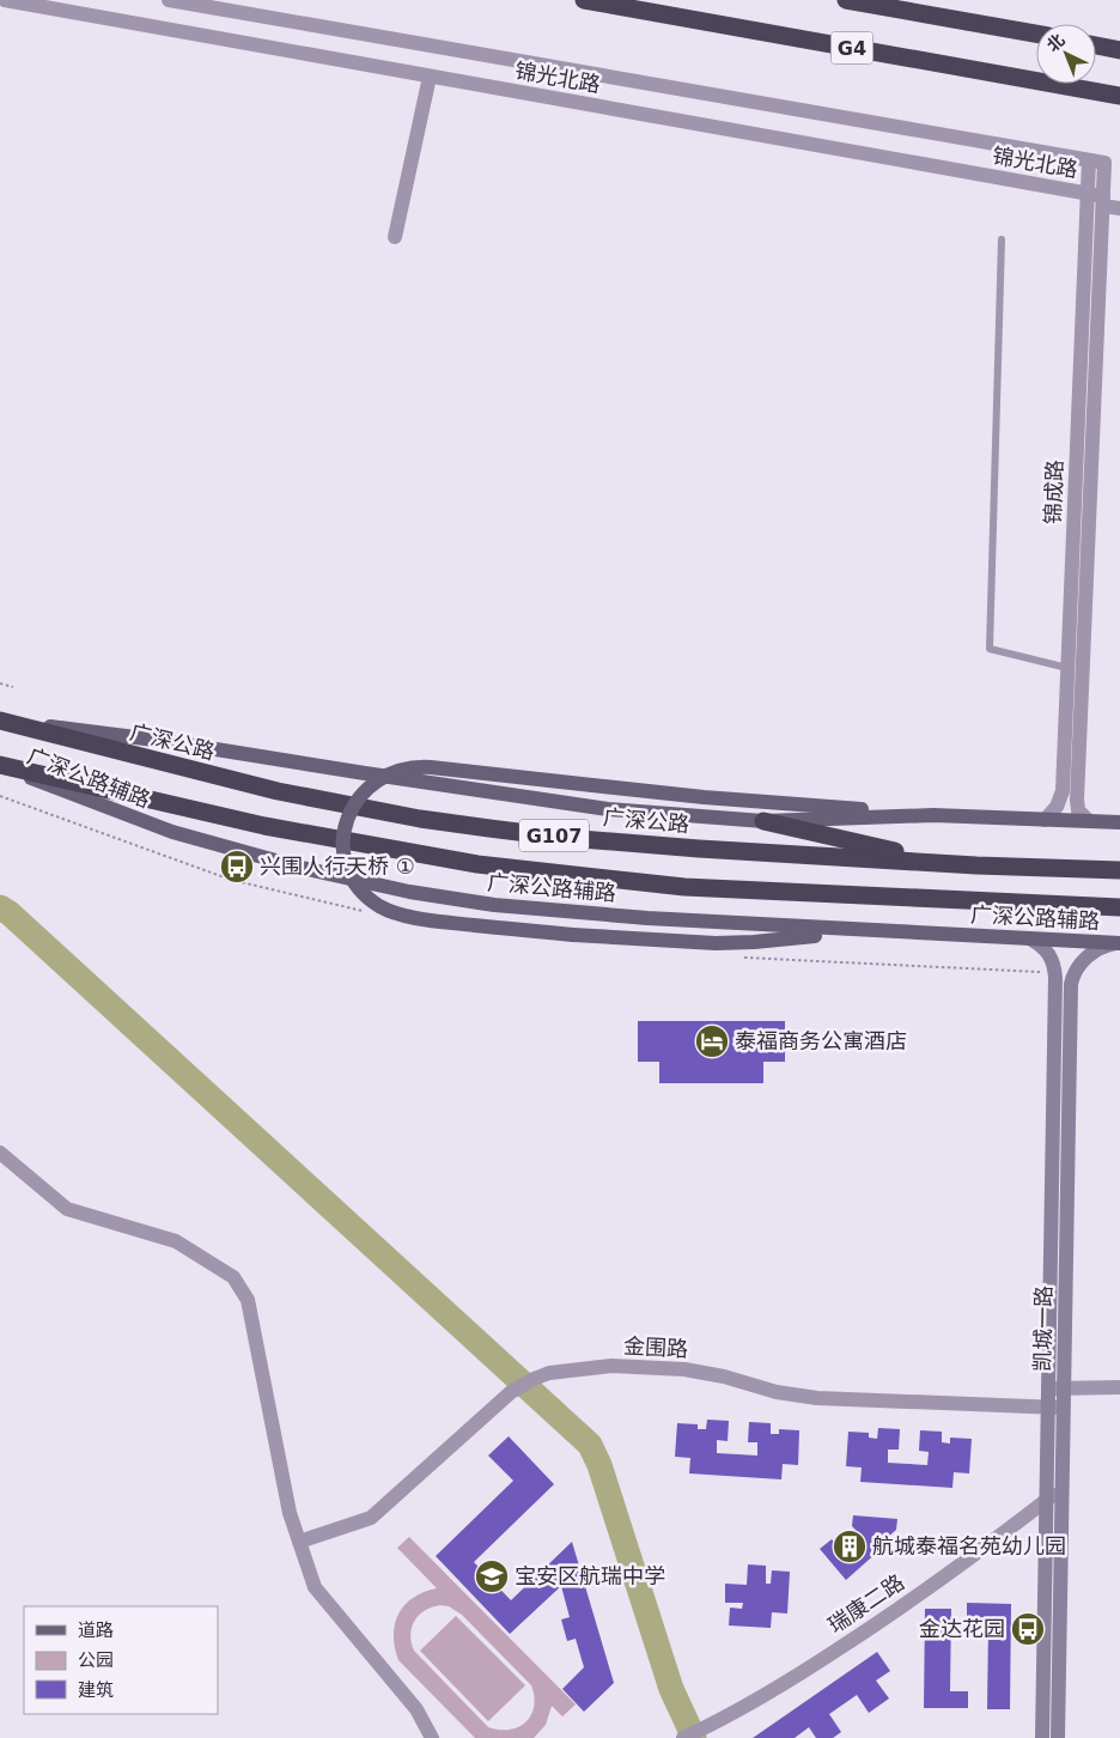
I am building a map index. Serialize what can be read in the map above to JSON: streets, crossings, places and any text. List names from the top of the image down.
{
  "streets": {
    "highway": ["G4", "广深公路", "G107"],
    "main road": ["广深公路辅路"],
    "street": [
      "锦光北路",
      "锦成路",
      "凯城一路",
      "金围路",
      "瑞康二路"
    ]
  },
  "crossings": [
    ["锦光北路", "锦成路"],
    ["锦成路", "广深公路辅路"],
    ["广深公路", "广深公路辅路"],
    ["广深公路辅路", "G107"],
    ["广深公路辅路", "凯城一路"],
    ["凯城一路", "金围路"],
    ["凯城一路", "瑞康二路"]
  ],
  "places": {
    "bus stop": ["兴围人行天桥 ①", "金达花园"],
    "hotel": ["泰福商务公寓酒店"],
    "building": ["航城泰福名苑幼儿园"],
    "school or university": ["宝安区航瑞中学"]
  },
  "legend": ["道路", "公园", "建筑"],
  "north": "top left"
}
